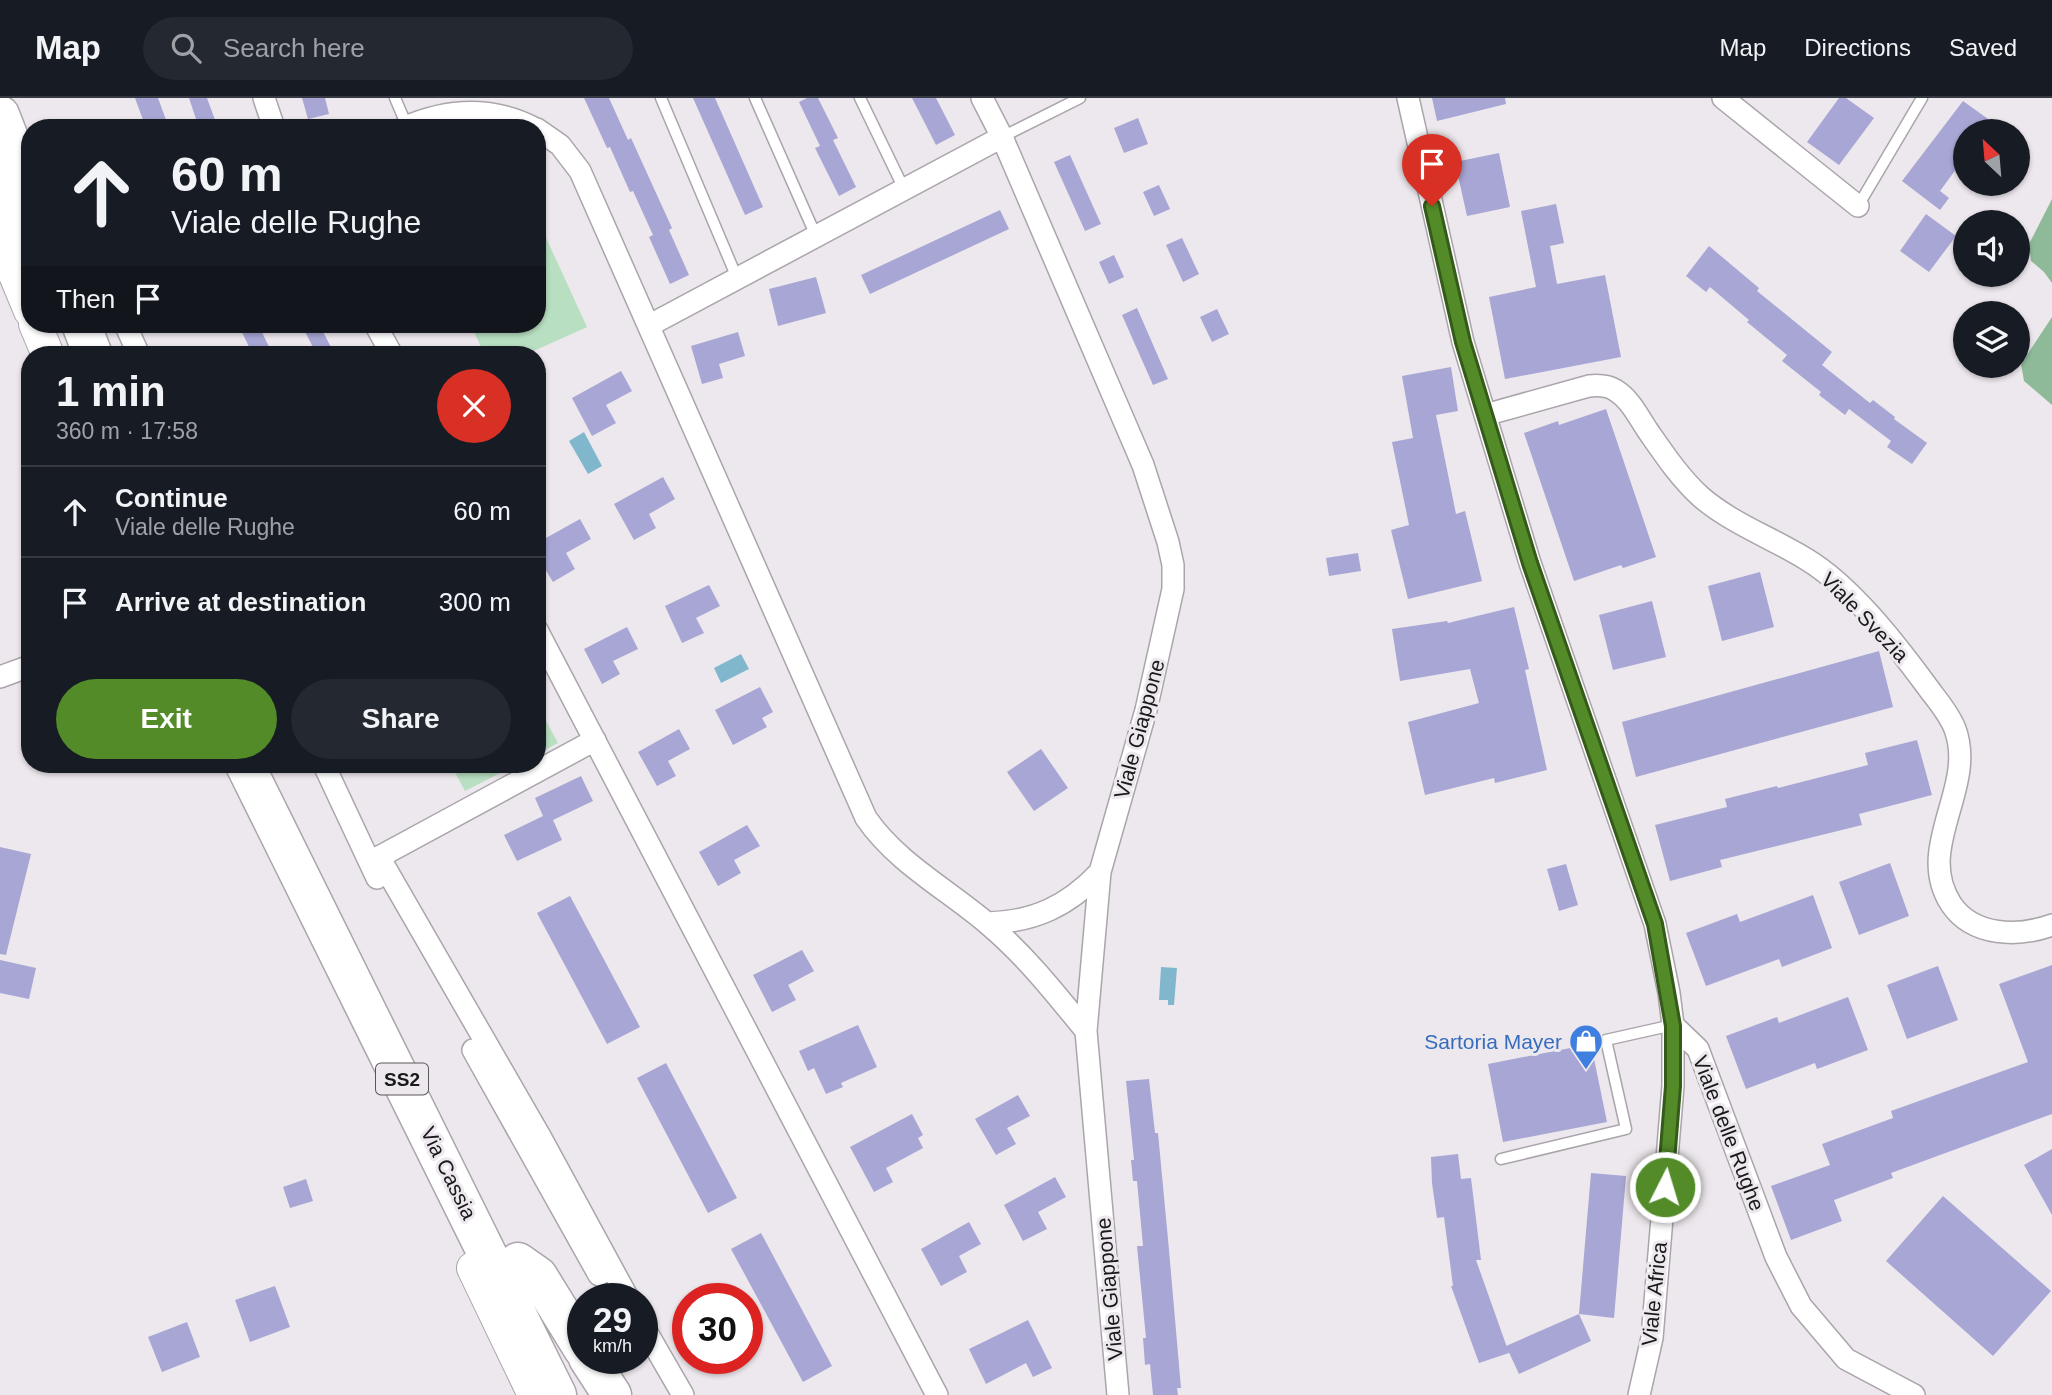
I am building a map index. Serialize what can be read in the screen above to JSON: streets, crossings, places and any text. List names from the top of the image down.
{
  "streets": {
    "highway": ["SS2", "Via Cassia"],
    "street": [
      "Viale Svezia",
      "Viale Giappone",
      "Viale delle Rughe",
      "Viale Africa"
    ]
  },
  "crossings": [
    ["Viale delle Rughe", "Viale Africa"]
  ],
  "places": {
    "shop": ["Sartoria Mayer"]
  },
  "north": "top left",
  "page": {
    "header": "Map",
    "search": "Search here",
    "nav": ["Map", "Directions", "Saved"],
    "turn": ["60 m", "Viale delle Rughe"],
    "then": "Then",
    "heading": ["1 min", "360 m · 17:58"],
    "list": [
      {
        "name": "Continue",
        "note": "Viale delle Rughe",
        "value": "60 m"
      },
      {
        "name": "Arrive at destination",
        "value": "300 m"
      }
    ],
    "buttons": ["Exit", "Share"],
    "speed": "29 km/h",
    "limit": "30"
  }
}
